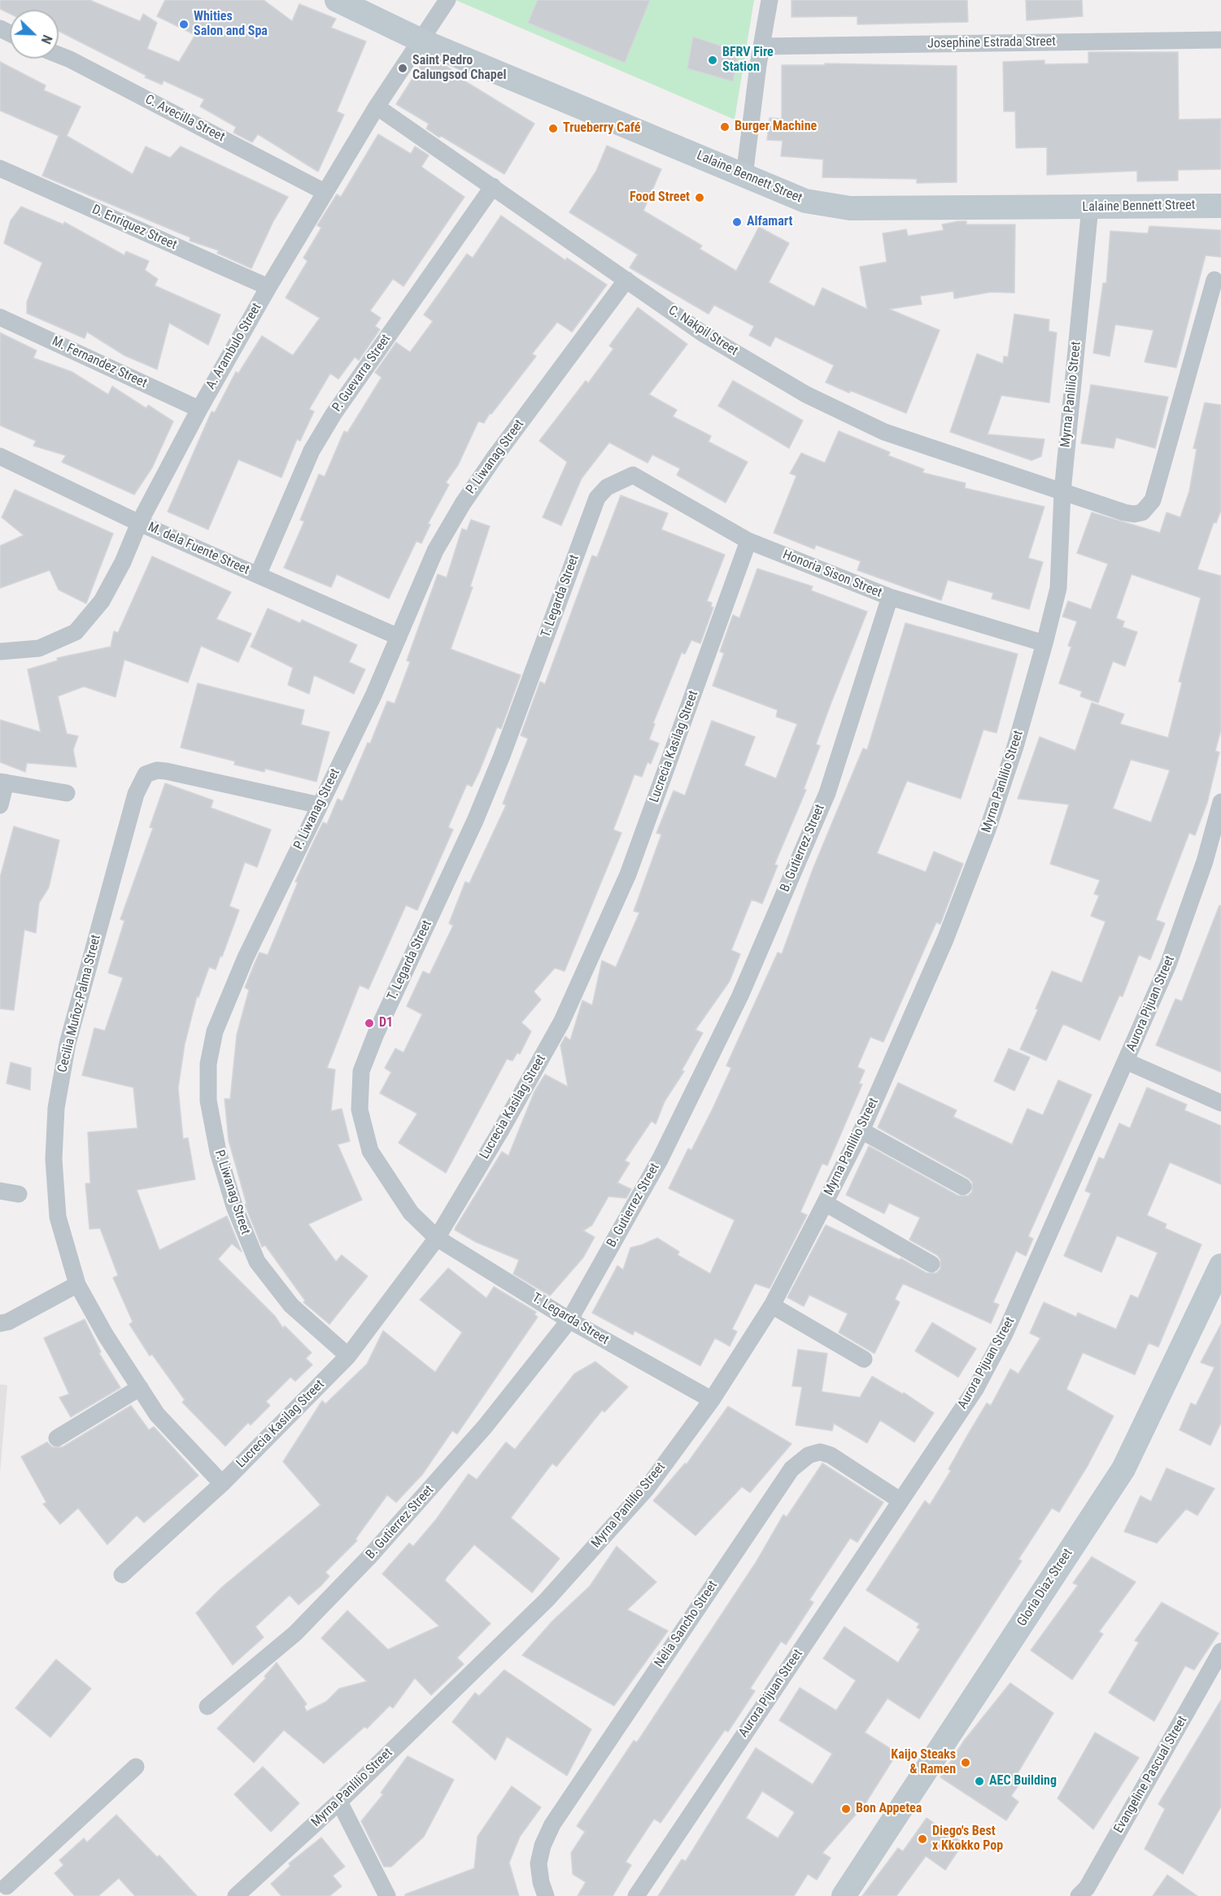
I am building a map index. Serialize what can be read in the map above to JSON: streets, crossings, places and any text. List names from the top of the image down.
{
  "streets": {
    "street": [
      "Josephine Estrada Street",
      "C. Avecilla Street",
      "Lalaine Bennett Street",
      "D. Enriquez Street",
      "C. Nakpil Street",
      "A. Arambulo Street",
      "M. Fernandez Street",
      "P. Guevarra Street",
      "Myrna Panlilio Street",
      "P. Liwanag Street",
      "M. dela Fuente Street",
      "Honoria Sison Street",
      "T. Legarda Street",
      "Lucrecia Kasilag Street",
      "B. Gutierrez Street",
      "Cecilia Muñoz-Palma Street",
      "Aurora Pijuan Street",
      "Gloria Diaz Street",
      "Nelia Sancho Street",
      "Evangeline Pascual Street"
    ]
  },
  "crossings": [
    ["C. Avecilla Street", "A. Arambulo Street"],
    ["Lalaine Bennett Street", "A. Arambulo Street"],
    ["Lalaine Bennett Street", "Myrna Panlilio Street"],
    ["D. Enriquez Street", "A. Arambulo Street"],
    ["C. Nakpil Street", "A. Arambulo Street"],
    ["C. Nakpil Street", "P. Guevarra Street"],
    ["C. Nakpil Street", "Myrna Panlilio Street"],
    ["C. Nakpil Street", "P. Liwanag Street"],
    ["A. Arambulo Street", "M. Fernandez Street"],
    ["A. Arambulo Street", "M. dela Fuente Street"],
    ["P. Guevarra Street", "M. dela Fuente Street"],
    ["Myrna Panlilio Street", "Honoria Sison Street"],
    ["Myrna Panlilio Street", "T. Legarda Street"],
    ["P. Liwanag Street", "M. dela Fuente Street"],
    ["P. Liwanag Street", "Lucrecia Kasilag Street"],
    ["P. Liwanag Street", "Cecilia Muñoz-Palma Street"],
    ["Honoria Sison Street", "T. Legarda Street"],
    ["Honoria Sison Street", "Lucrecia Kasilag Street"],
    ["Honoria Sison Street", "B. Gutierrez Street"],
    ["T. Legarda Street", "Lucrecia Kasilag Street"],
    ["T. Legarda Street", "B. Gutierrez Street"],
    ["Lucrecia Kasilag Street", "Cecilia Muñoz-Palma Street"],
    ["Aurora Pijuan Street", "Nelia Sancho Street"]
  ],
  "places": [
    "Whities Salon and Spa",
    "BFRV Fire Station",
    "Saint Pedro Calungsod Chapel",
    "Burger Machine",
    "Trueberry Café",
    "Food Street",
    "Alfamart",
    "D1",
    "Kaijo Steaks & Ramen",
    "AEC Building",
    "Bon Appetea",
    "Diego's Best x Kkokko Pop"
  ],
  "north": "bottom right"
}
